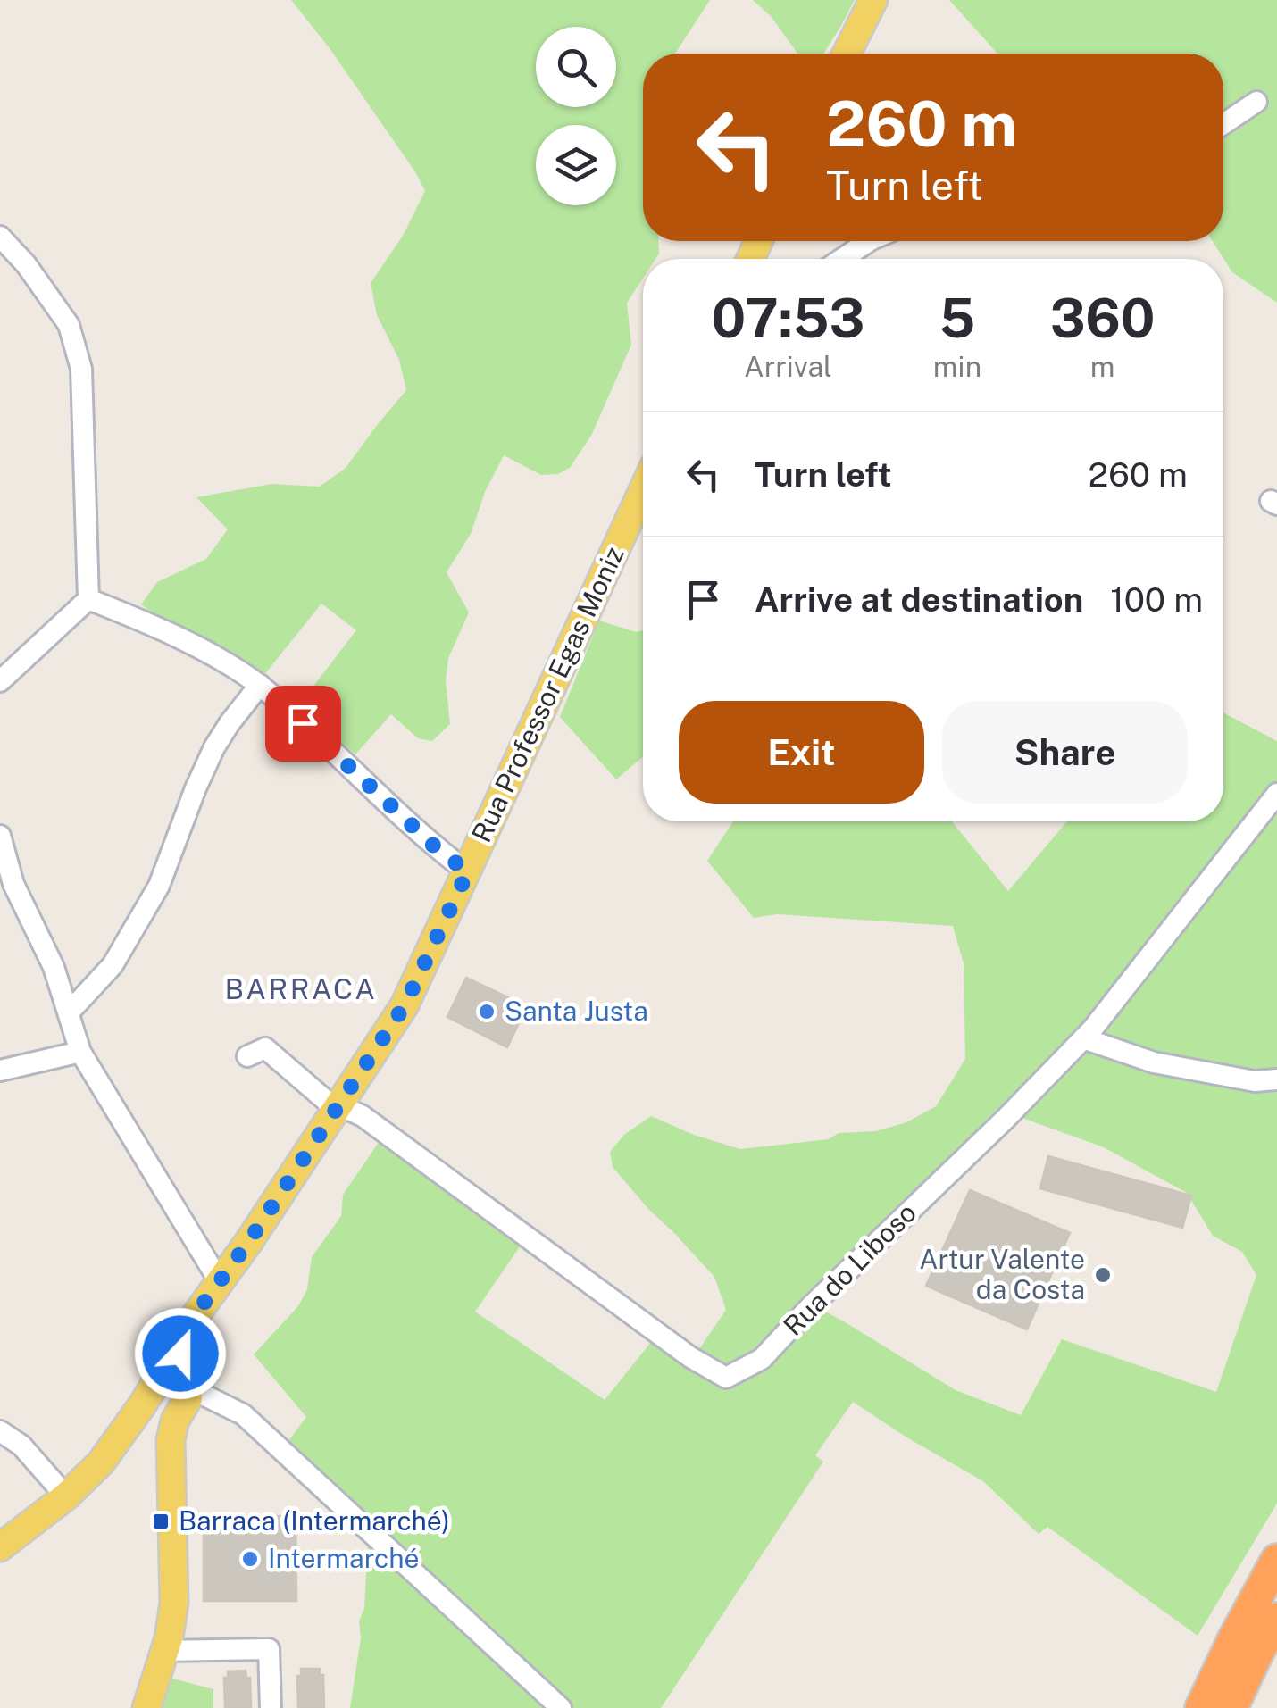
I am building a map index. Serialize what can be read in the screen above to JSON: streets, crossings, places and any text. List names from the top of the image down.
{
  "streets": {
    "main road": ["Rua Professor Egas Moniz"],
    "street": ["Rua do Liboso"]
  },
  "crossings": [
    ["Rua Professor Egas Moniz", "Rua do Liboso"]
  ],
  "districts": ["BARRACA"],
  "places": {
    "other": ["Santa Justa", "Artur Valente da Costa", "Intermarché"],
    "transit": ["Barraca (Intermarché)"]
  },
  "page": {
    "turn": ["260 m", "Turn left"],
    "eta": [
      "07:53",
      "Arrival",
      "5",
      "min",
      "360",
      "m"
    ],
    "list": [
      {
        "name": "Turn left",
        "value": "260 m"
      },
      {
        "name": "Arrive at destination",
        "value": "100 m"
      }
    ],
    "buttons": ["Exit", "Share"]
  }
}
